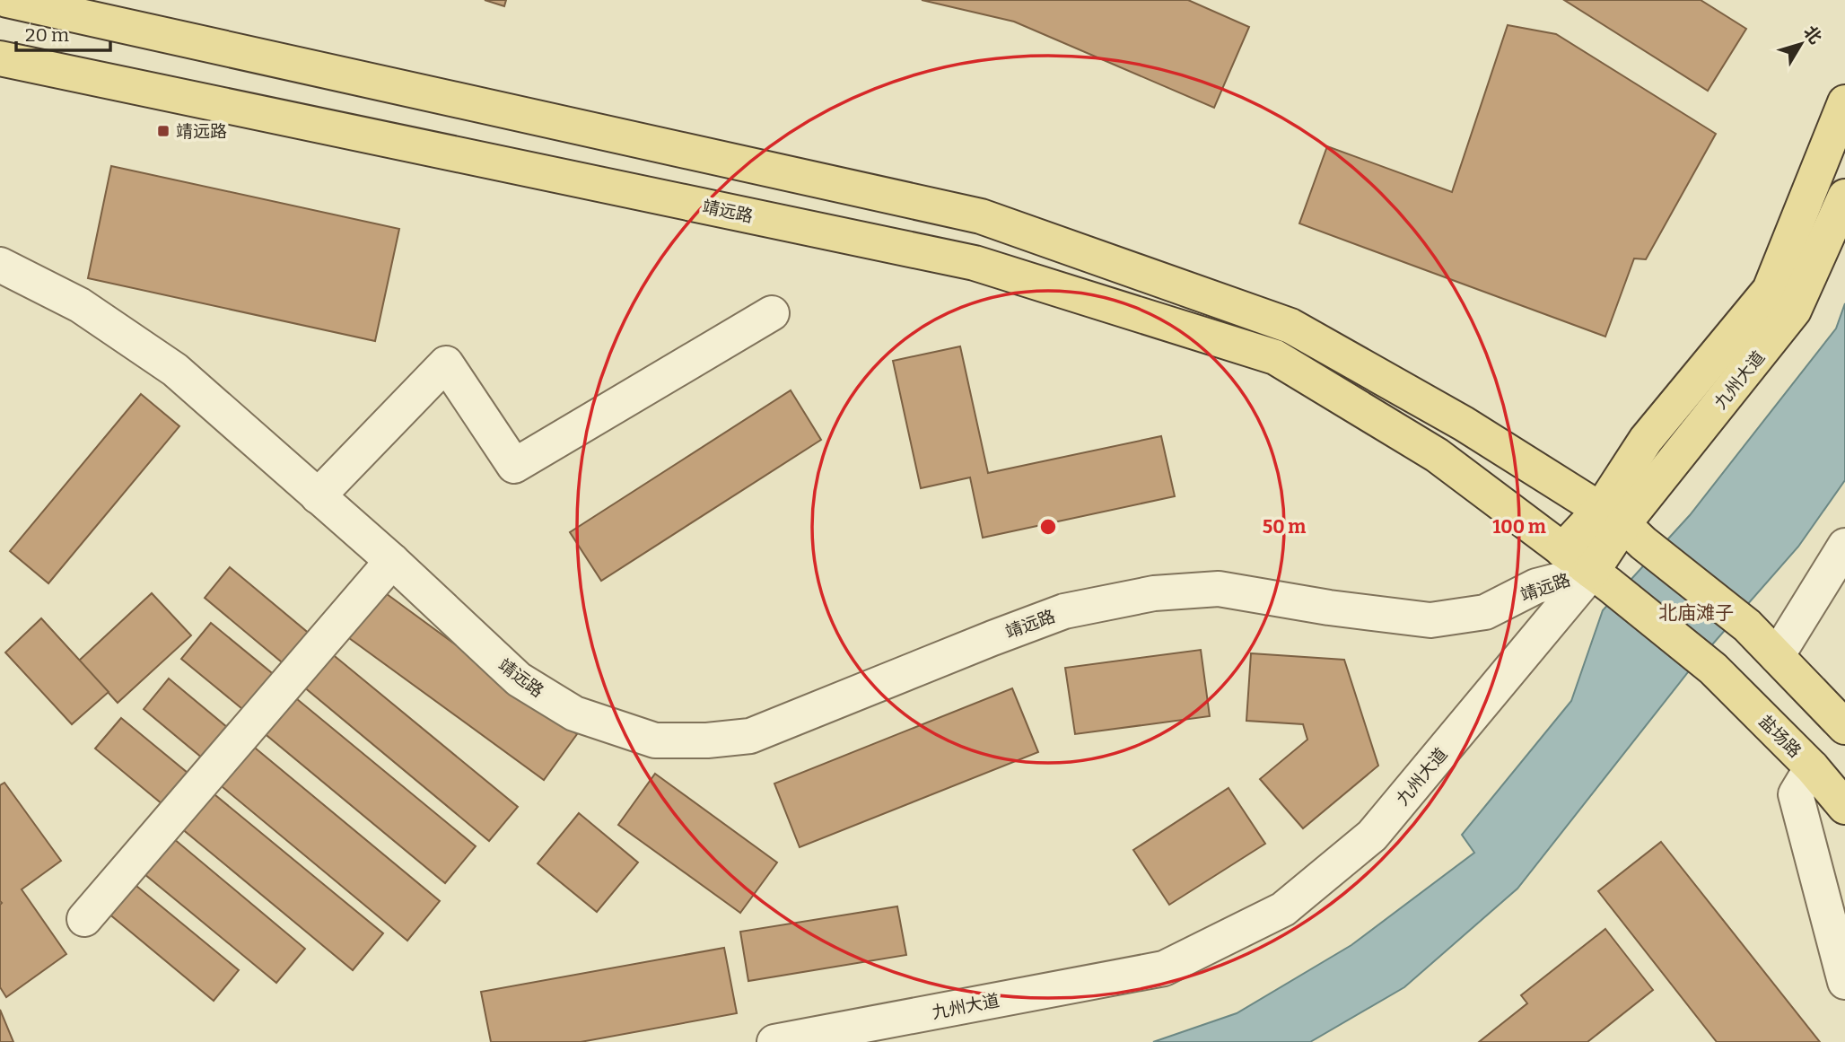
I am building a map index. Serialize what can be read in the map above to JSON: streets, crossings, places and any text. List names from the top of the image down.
{
  "streets": {
    "main road": ["靖远路", "九州大道", "盐场路"]
  },
  "crossings": [
    ["靖远路", "九州大道"],
    ["靖远路", "盐场路"],
    ["九州大道", "盐场路"]
  ],
  "districts": ["北庙滩子"],
  "places": {
    "transit": ["靖远路"]
  },
  "scale_bar": "20 m",
  "north": "top right",
  "rings": ["50 m", "100 m"]
}
